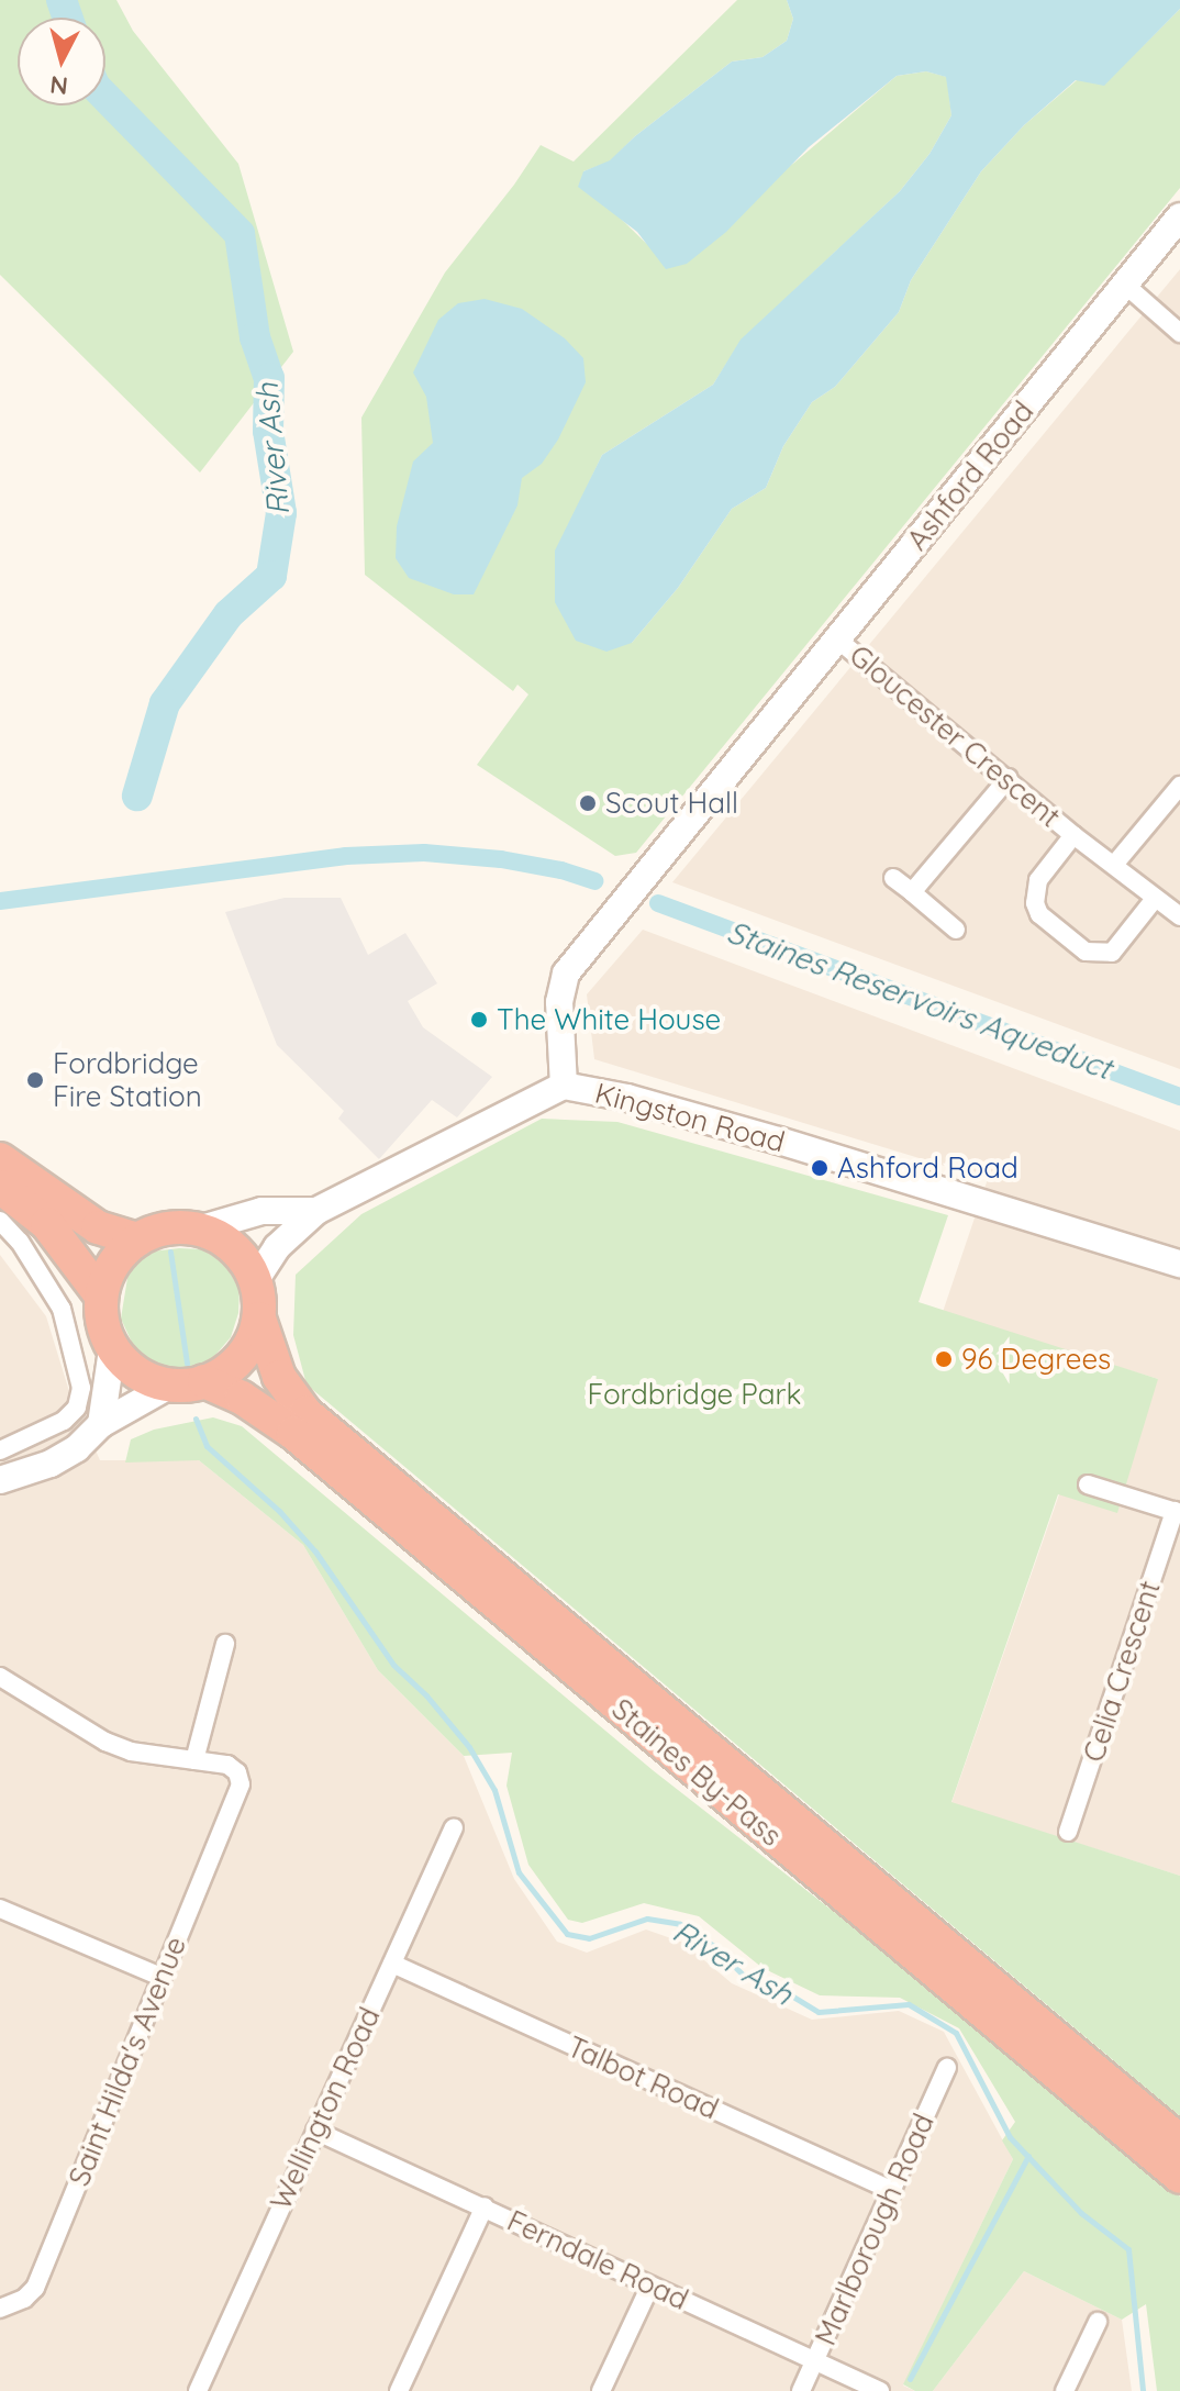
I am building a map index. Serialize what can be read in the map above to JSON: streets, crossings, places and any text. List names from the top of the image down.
{
  "streets": {
    "highway": ["Staines By-Pass"],
    "main road": ["Ashford Road", "Kingston Road"],
    "street": [
      "Gloucester Crescent",
      "Celia Crescent",
      "Saint Hilda's Avenue",
      "Talbot Road",
      "Wellington Road",
      "Marlborough Road",
      "Ferndale Road"
    ]
  },
  "crossings": [
    ["Ashford Road", "Gloucester Crescent"],
    ["Ashford Road", "Kingston Road"],
    ["Kingston Road", "Staines By-Pass"],
    ["Talbot Road", "Wellington Road"],
    ["Talbot Road", "Marlborough Road"],
    ["Wellington Road", "Ferndale Road"],
    ["Marlborough Road", "Ferndale Road"]
  ],
  "water": ["River Ash", "Staines Reservoirs Aqueduct"],
  "parks": ["Fordbridge Park"],
  "places": [
    "Scout Hall",
    "The White House",
    "Fordbridge Fire Station",
    "Ashford Road",
    "96 Degrees"
  ],
  "north": "bottom"
}
